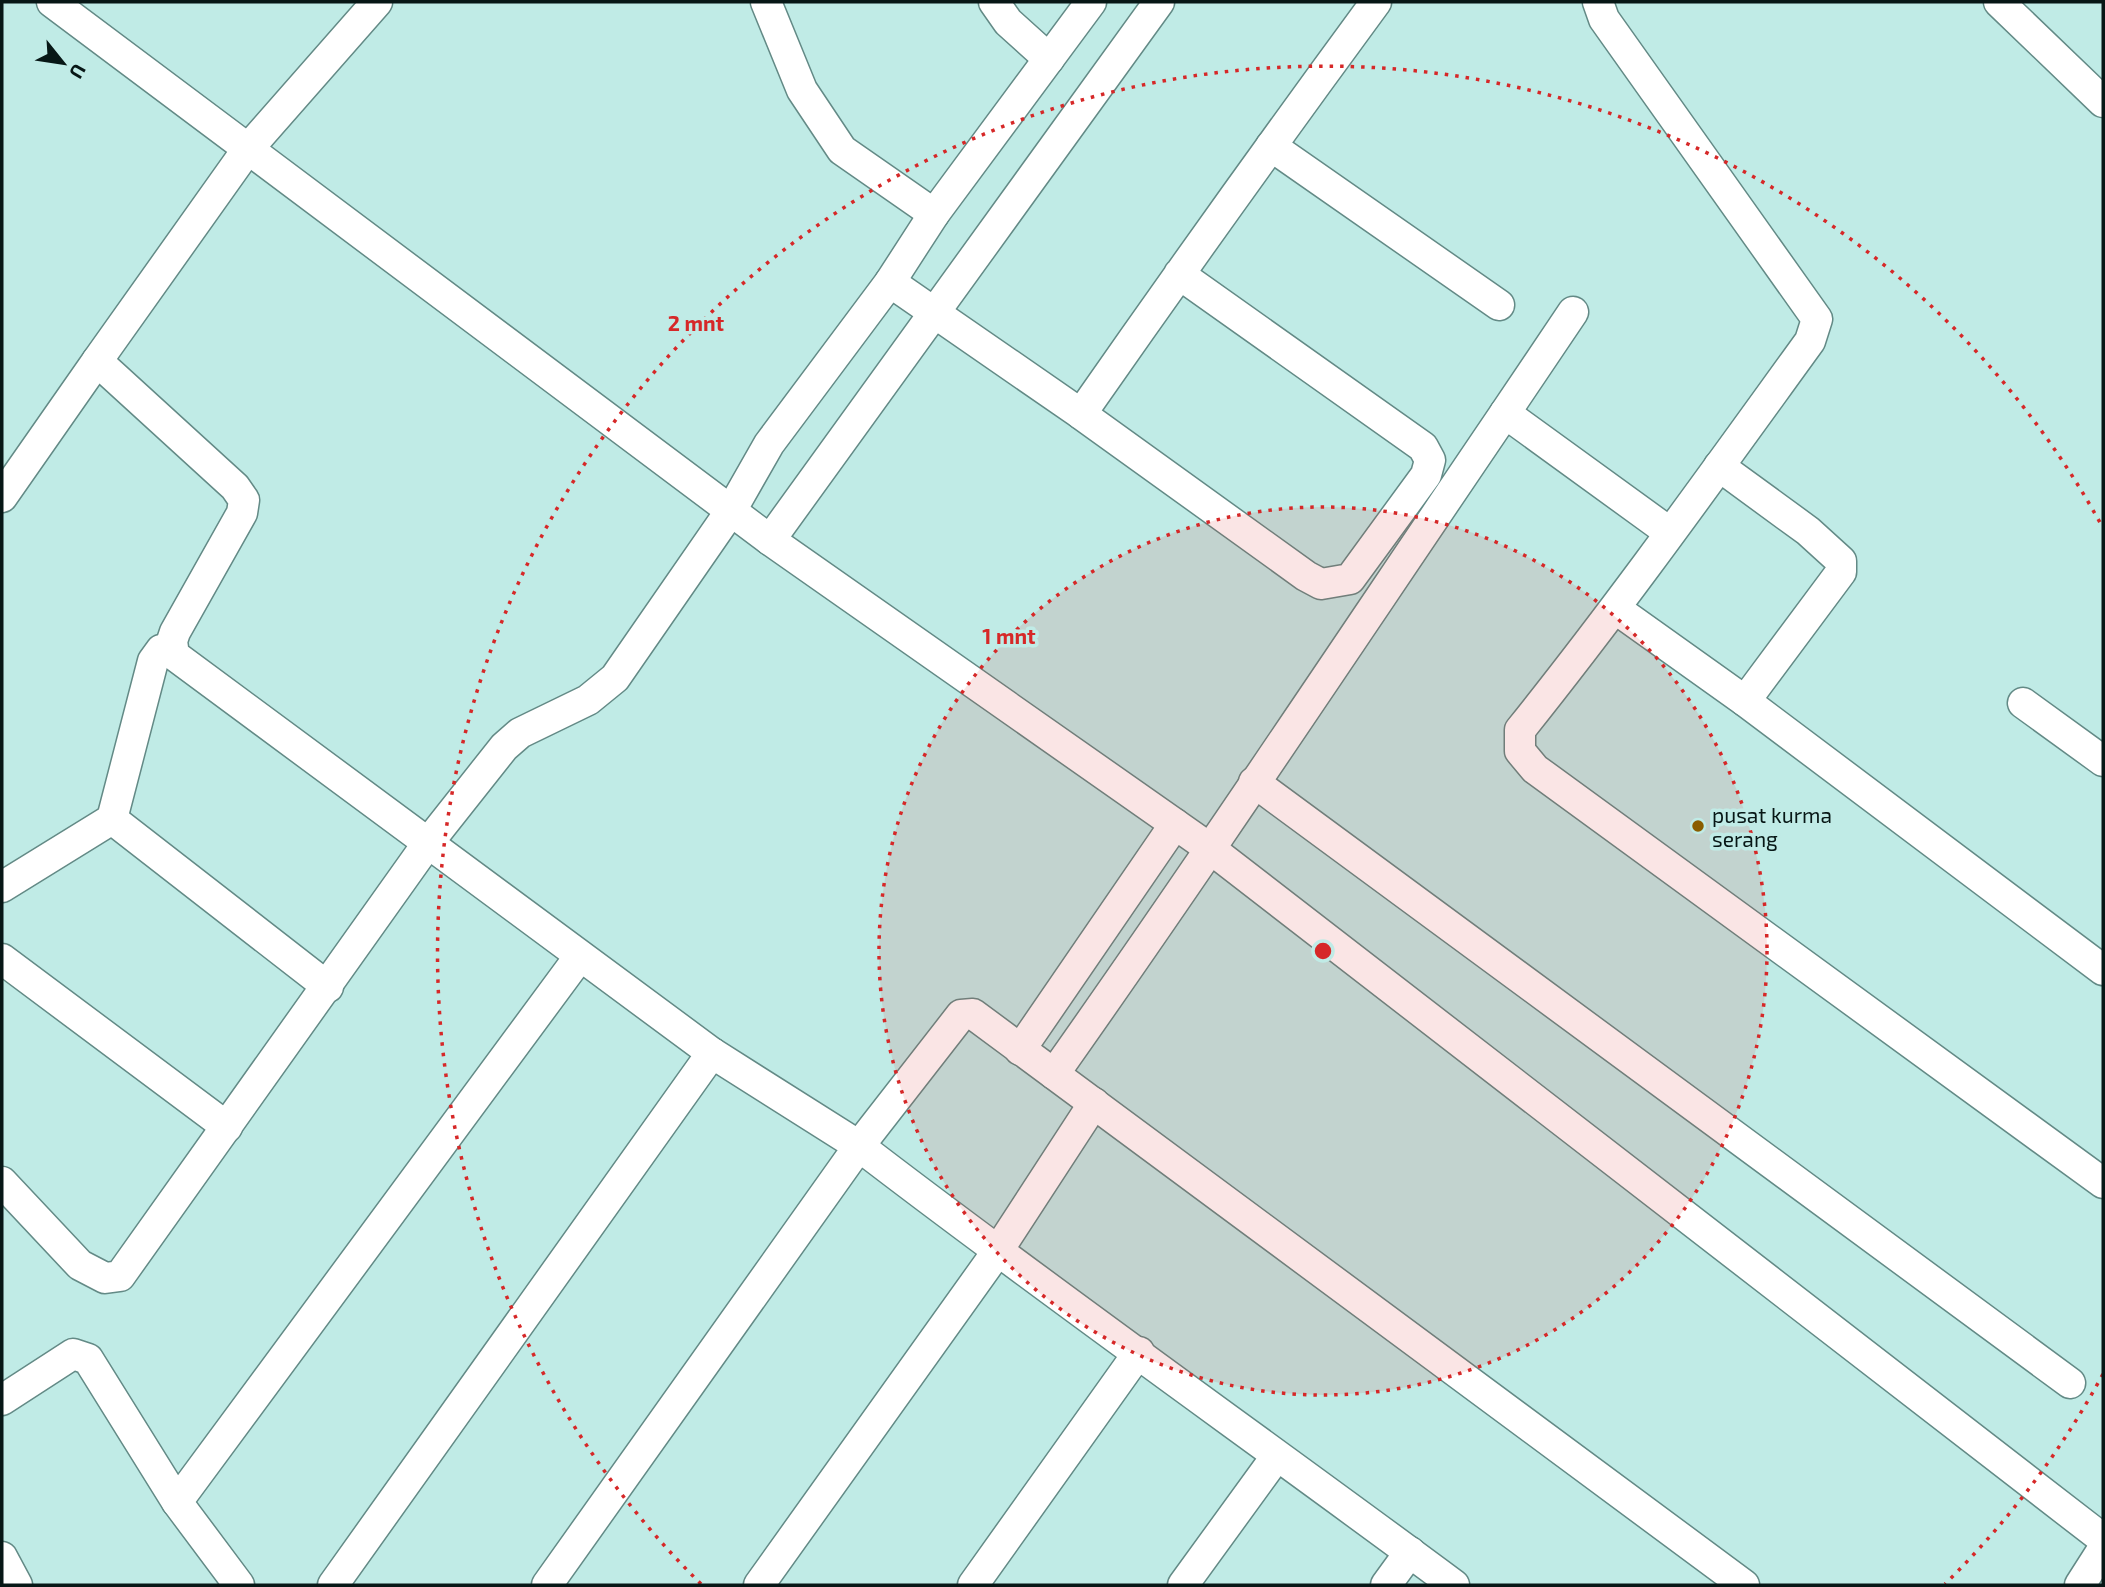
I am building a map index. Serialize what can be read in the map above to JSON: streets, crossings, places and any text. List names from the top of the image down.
{
  "places": ["pusat kurma serang"],
  "north": "bottom right",
  "rings": ["2 mnt", "1 mnt"]
}
